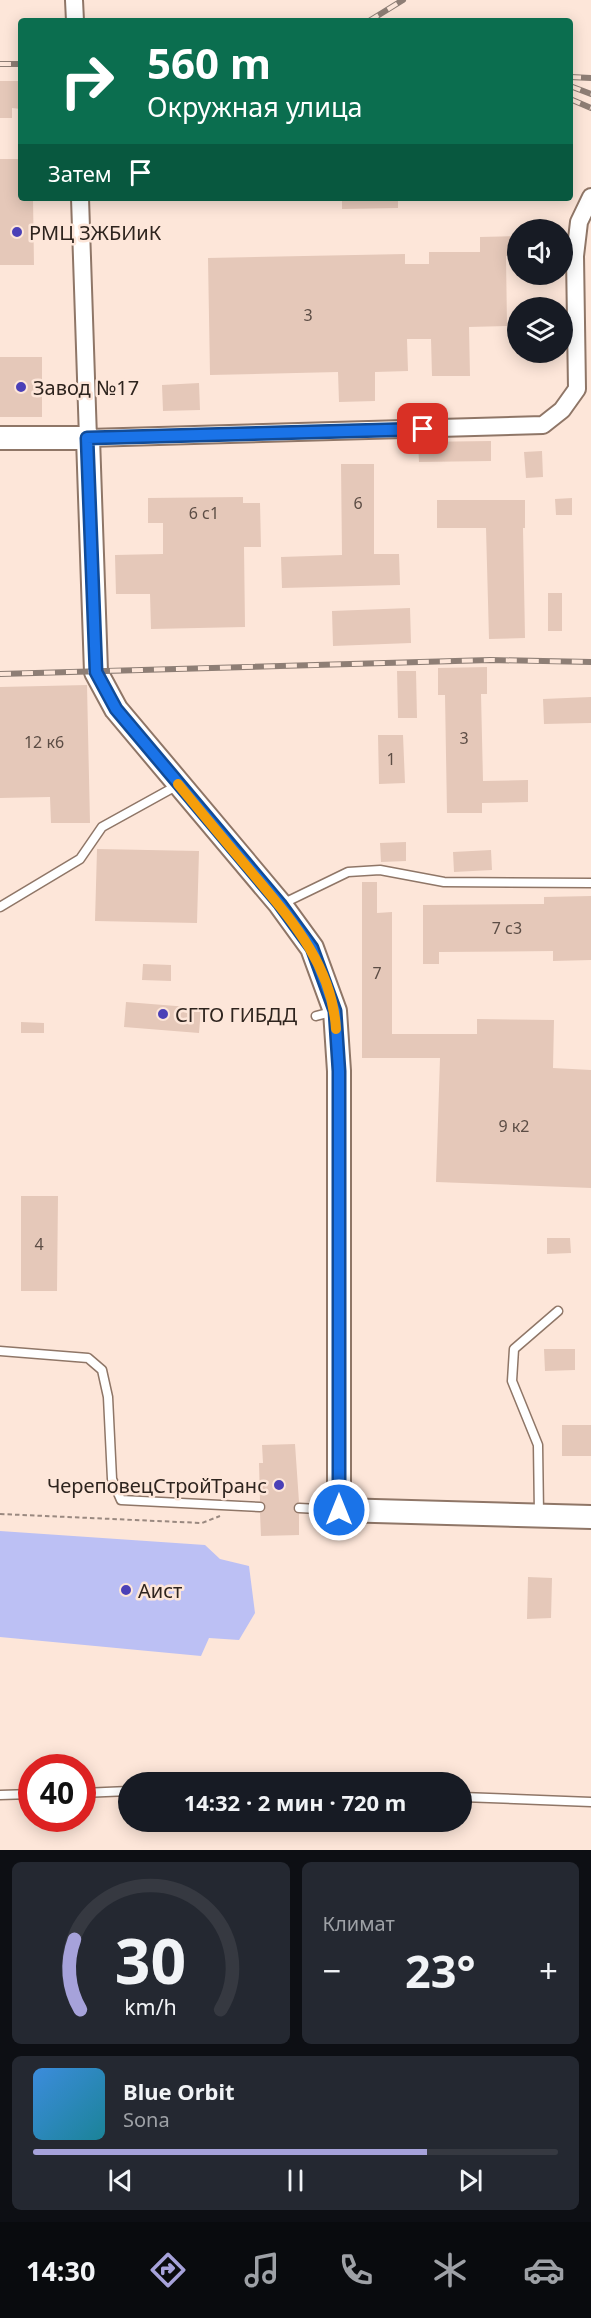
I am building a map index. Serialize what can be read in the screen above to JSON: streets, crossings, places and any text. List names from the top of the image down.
{
  "places": [
    "РМЦ ЗЖБИиК",
    "Завод №17",
    "СГТО ГИБДД",
    "ЧереповецСтройТранс",
    "Аист"
  ],
  "house_numbers": [
    "3",
    "6",
    "6 с1",
    "3",
    "12 к6",
    "1",
    "7 с3",
    "7",
    "9 к2",
    "4"
  ],
  "page": {
    "turn": ["560 m", "Окружная улица"],
    "then": "Затем",
    "limit": "40",
    "trip": "14:32 · 2 мин · 720 m",
    "tile": "Климат",
    "heat": ["−", "23°", "+"],
    "song": ["Blue Orbit", "Sona"],
    "tabs": "14:30",
    "gauge": ["30", "km/h"]
  }
}
